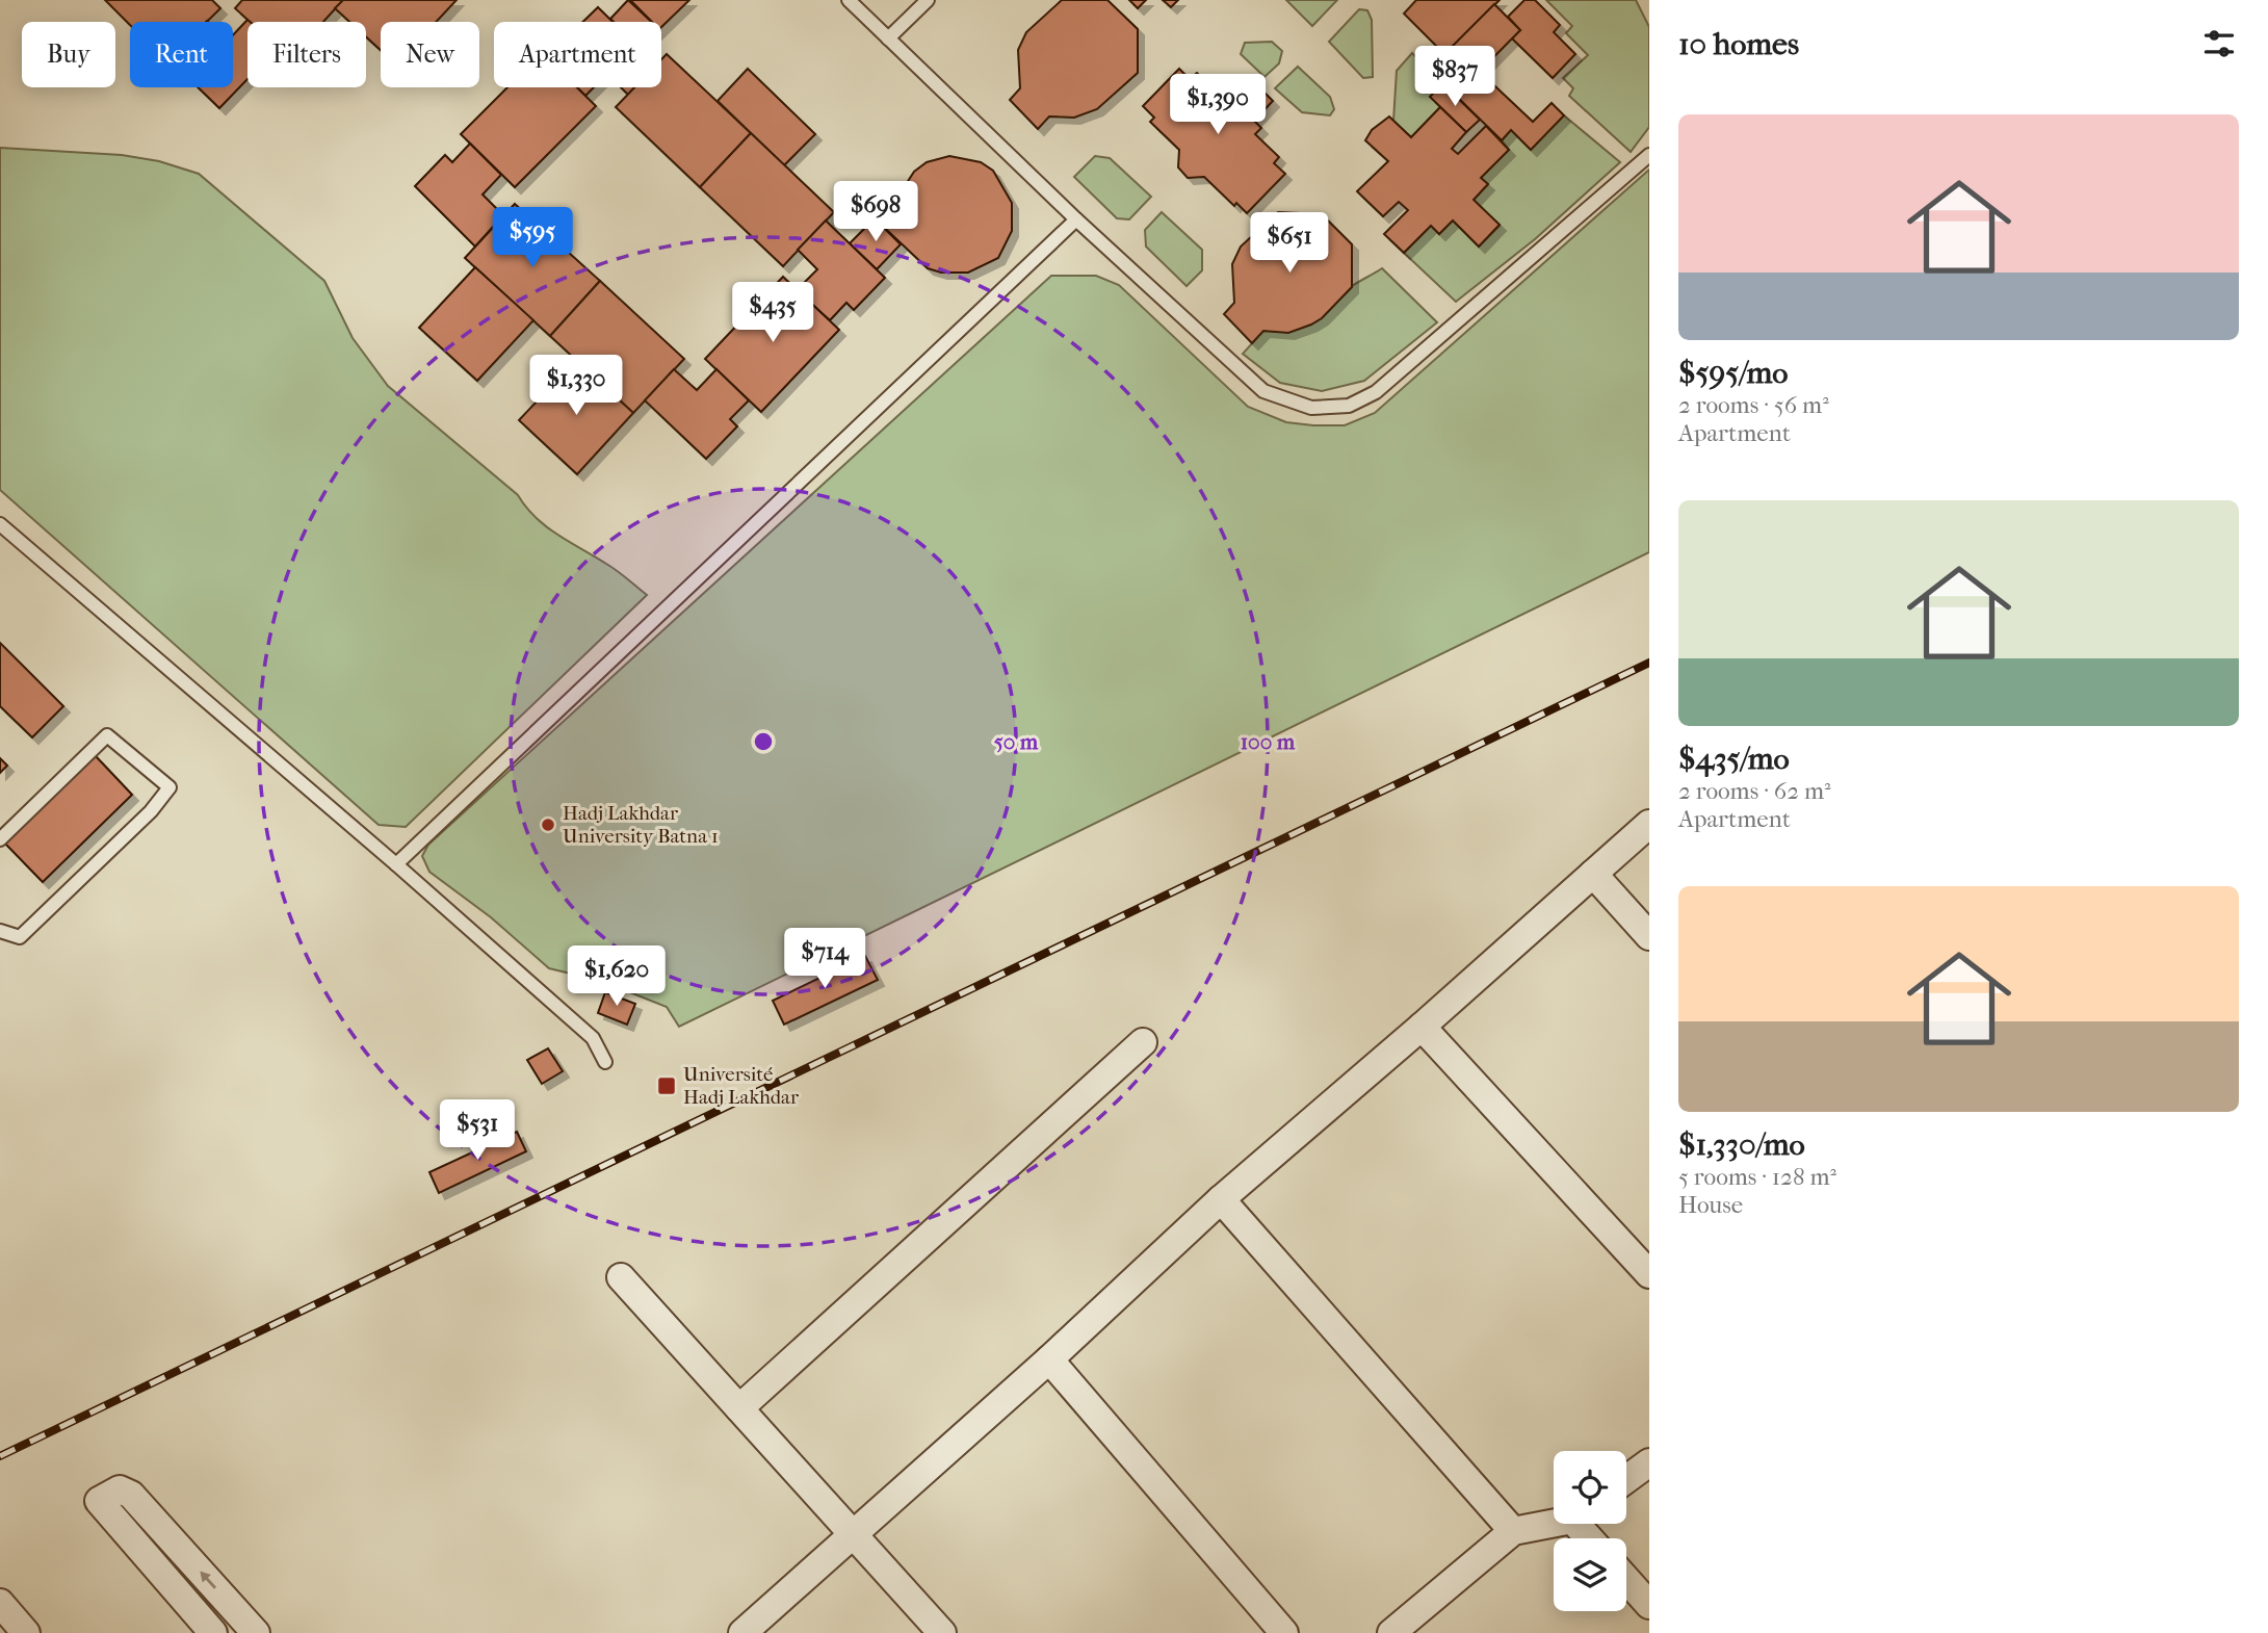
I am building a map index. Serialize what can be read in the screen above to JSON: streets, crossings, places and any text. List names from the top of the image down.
{
  "places": {
    "other": ["Hadj Lakhdar University Batna 1"],
    "transit": ["Université Hadj Lakhdar"]
  },
  "page": {
    "heading": "10 homes",
    "chip": [
      "Buy",
      "Rent",
      "Filters",
      "New",
      "Apartment"
    ],
    "price": [
      "$837",
      "$1,390",
      "$698",
      "$595",
      "$651",
      "$435",
      "$1,330",
      "$714",
      "$1,620",
      "$531"
    ],
    "list": [
      {
        "name": "$595/mo",
        "note": "2 rooms · 56 m² · Apartment"
      },
      {
        "name": "$435/mo",
        "note": "2 rooms · 62 m² · Apartment"
      },
      {
        "name": "$1,330/mo",
        "note": "5 rooms · 128 m² · House"
      }
    ]
  },
  "rings": ["50 m", "100 m"]
}
